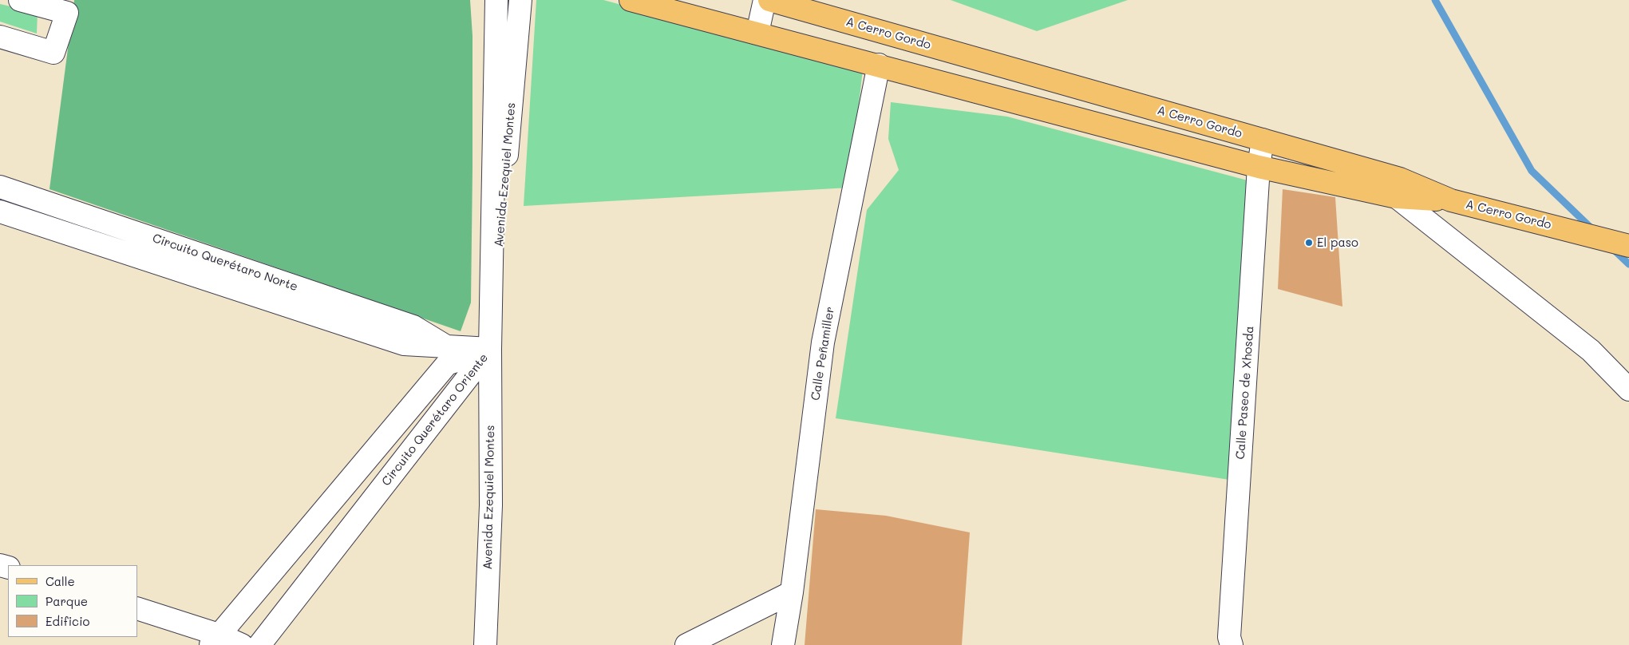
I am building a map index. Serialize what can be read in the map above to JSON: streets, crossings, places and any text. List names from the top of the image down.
{
  "streets": {
    "main road": ["A Cerro Gordo"],
    "street": [
      "Avenida Ezequiel Montes",
      "Circuito Querétaro Norte",
      "Calle Peñamiller",
      "Calle Paseo de Xhosda",
      "Circuito Querétaro Oriente"
    ]
  },
  "crossings": [
    ["A Cerro Gordo", "Calle Peñamiller"],
    ["A Cerro Gordo", "Calle Paseo de Xhosda"],
    ["Avenida Ezequiel Montes", "Circuito Querétaro Norte"],
    ["Avenida Ezequiel Montes", "Circuito Querétaro Oriente"],
    ["Circuito Querétaro Norte", "Circuito Querétaro Oriente"]
  ],
  "places": ["El paso"],
  "legend": ["Calle", "Parque", "Edificio"]
}
